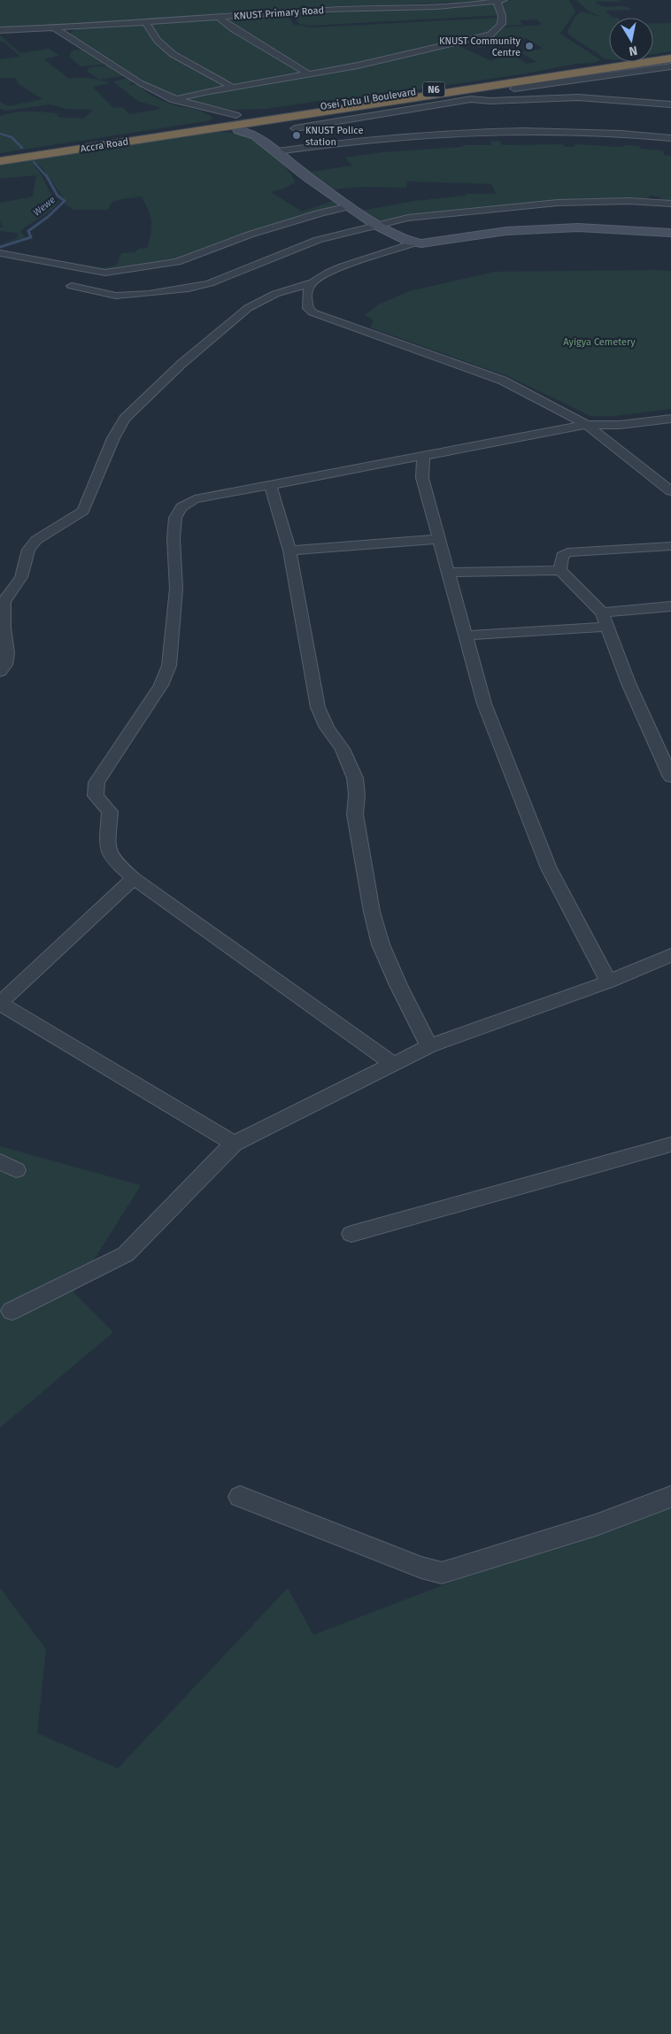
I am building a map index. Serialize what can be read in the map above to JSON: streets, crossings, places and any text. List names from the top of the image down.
{
  "streets": {
    "highway": ["N6", "Osei Tutu II Boulevard", "Accra Road"],
    "street": ["KNUST Primary Road"]
  },
  "crossings": [
    ["N6", "Osei Tutu II Boulevard"],
    ["N6", "Accra Road"],
    ["Osei Tutu II Boulevard", "Accra Road"]
  ],
  "water": ["Wewe"],
  "parks": ["Ayigya Cemetery"],
  "places": ["KNUST Community Centre", "KNUST Police station"],
  "north": "bottom"
}
